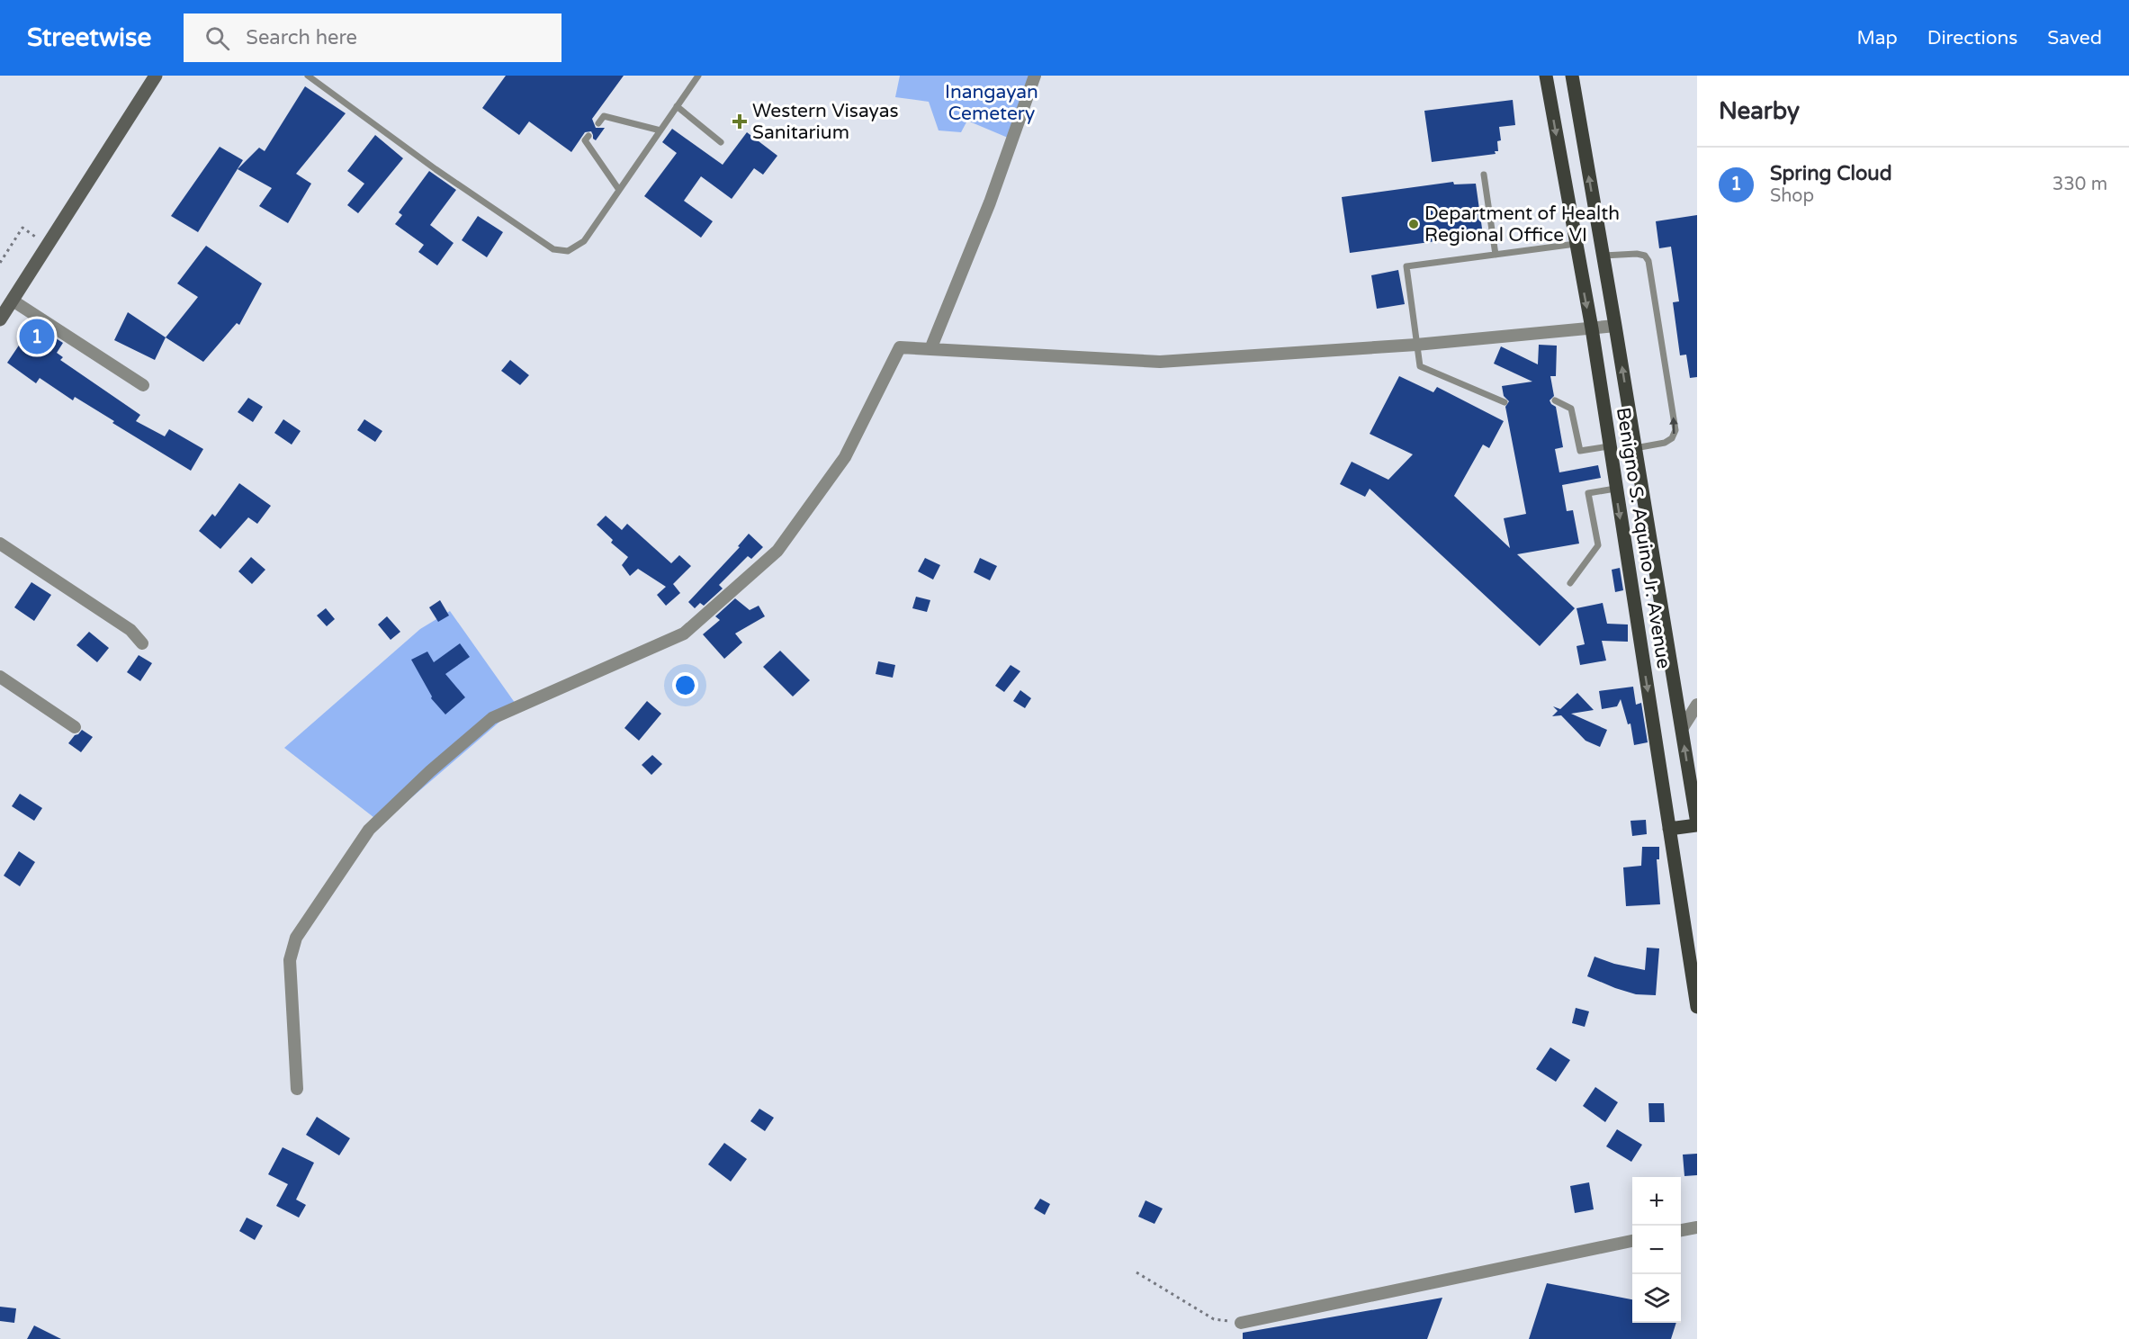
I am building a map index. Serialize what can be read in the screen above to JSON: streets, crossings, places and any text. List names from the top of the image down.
{
  "streets": {
    "main road": ["Benigno S. Aquino Jr. Avenue"]
  },
  "parks": ["Inangayan Cemetery"],
  "places": {
    "health": ["Western Visayas Sanitarium"],
    "other": ["Department of Health Regional Office VI"]
  },
  "page": {
    "header": "Streetwise",
    "search": "Search here",
    "nav": ["Map", "Directions", "Saved"],
    "heading": "Nearby",
    "list": [
      {
        "mark": "1",
        "name": "Spring Cloud",
        "note": "Shop",
        "value": "330 m"
      }
    ],
    "pins": "1",
    "map_buttons": ["+", "−"]
  }
}
